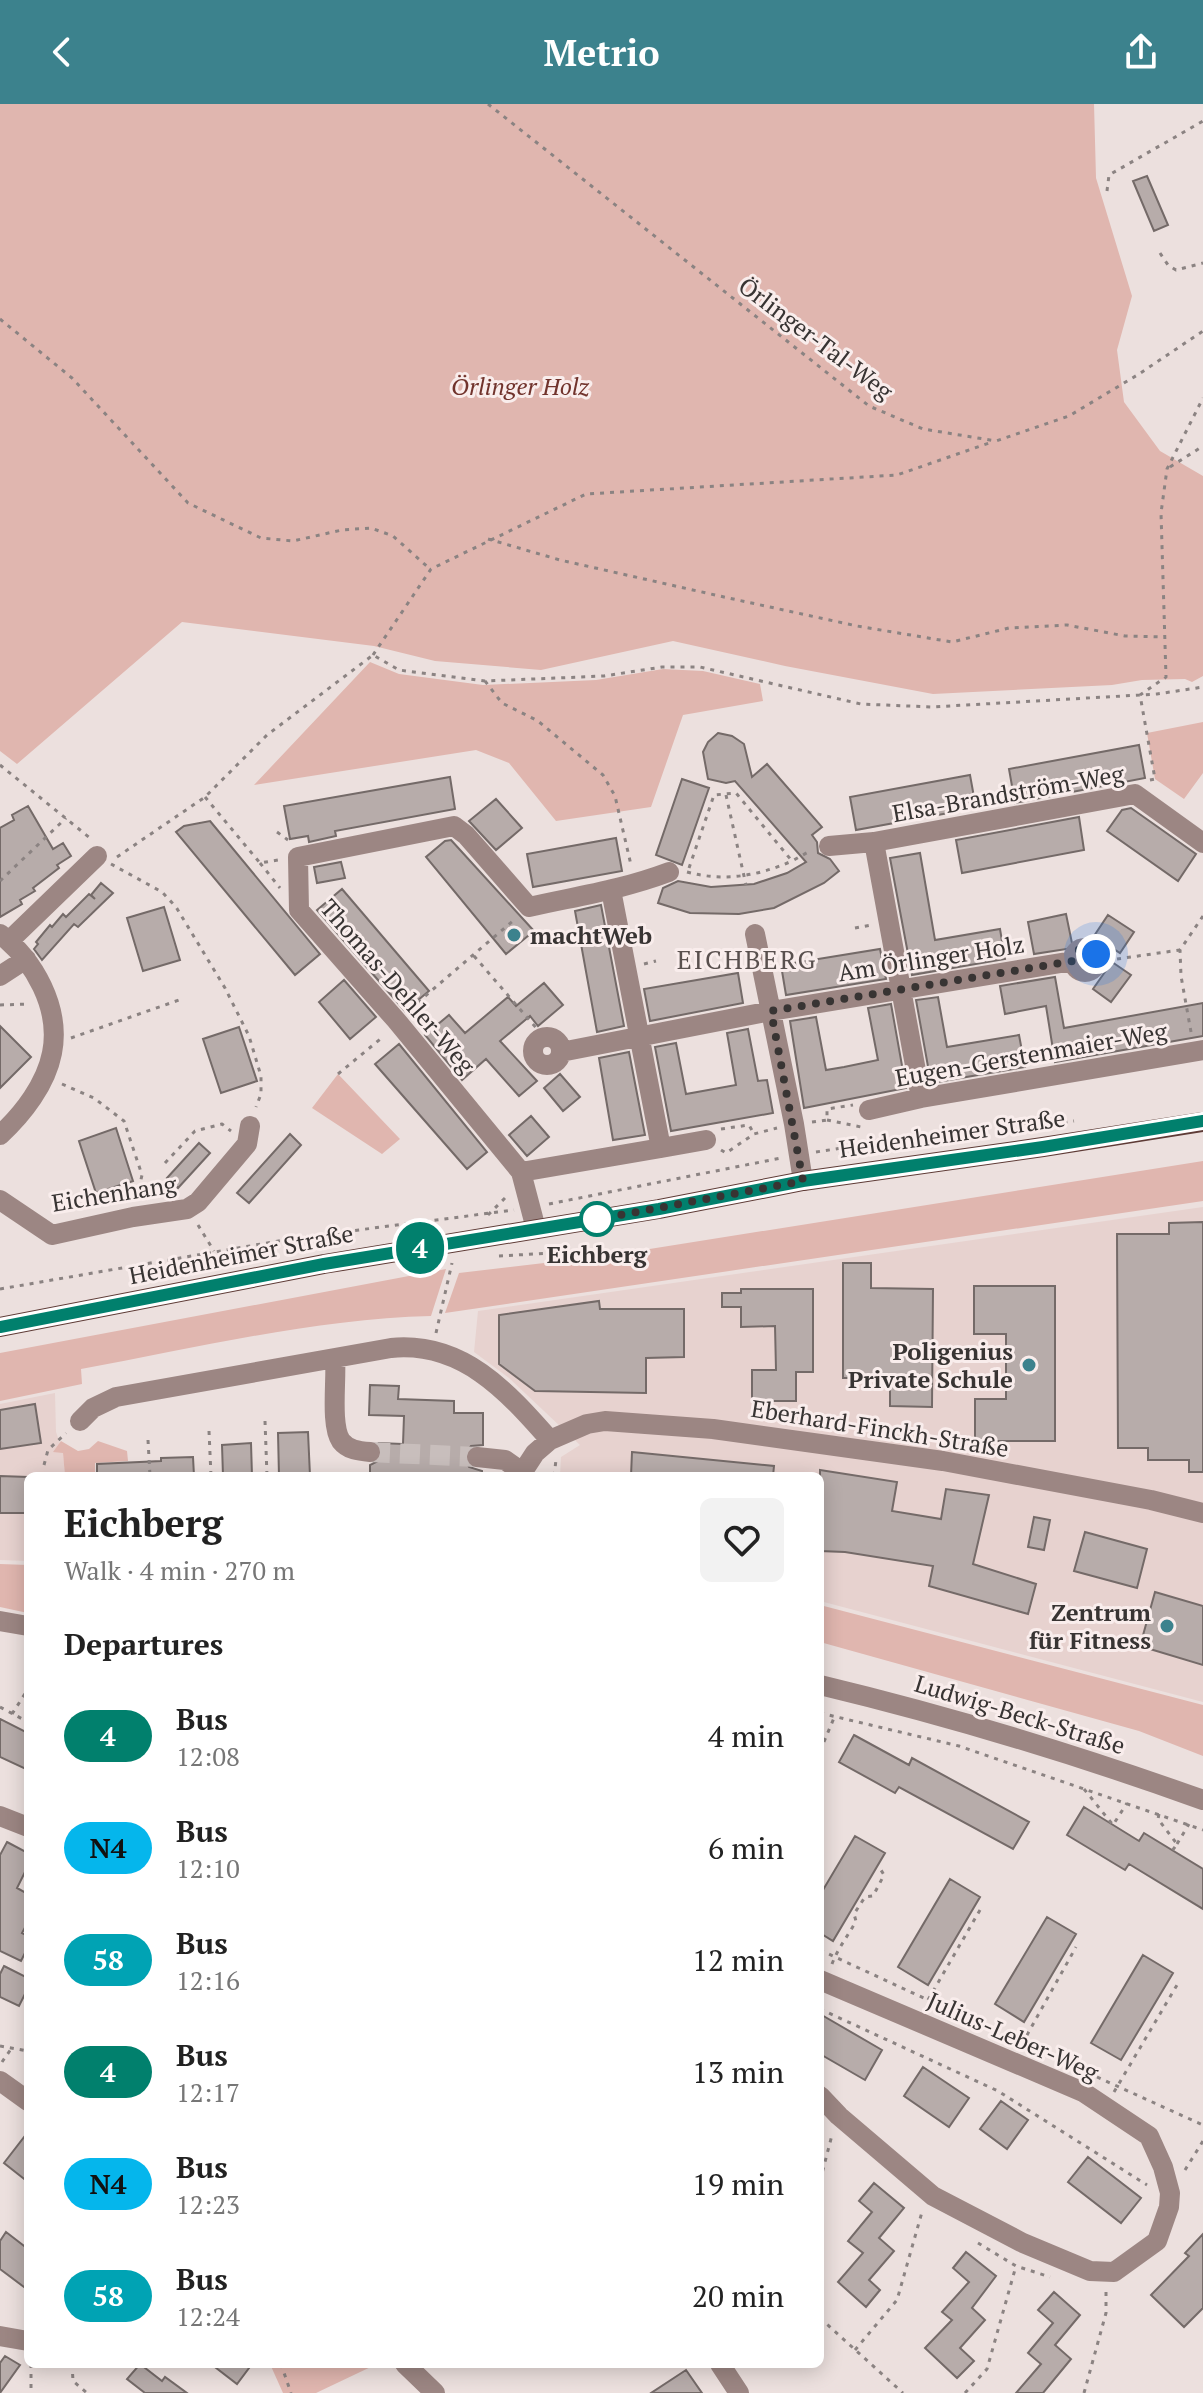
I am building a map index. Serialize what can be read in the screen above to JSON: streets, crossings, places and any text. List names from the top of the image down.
{
  "streets": {
    "main road": ["Heidenheimer Straße"],
    "street": [
      "Elsa-Brandström-Weg",
      "Am Örlinger Holz",
      "Thomas-Dehler-Weg",
      "Eugen-Gerstenmaier-Weg",
      "Eichenhang",
      "Eberhard-Finckh-Straße",
      "Ludwig-Beck-Straße",
      "Julius-Leber-Weg"
    ],
    "path": ["Örlinger-Tal-Weg"]
  },
  "crossings": [
    ["Elsa-Brandström-Weg", "Am Örlinger Holz"],
    ["Elsa-Brandström-Weg", "Eugen-Gerstenmaier-Weg"],
    ["Thomas-Dehler-Weg", "Heidenheimer Straße"]
  ],
  "districts": ["EICHBERG"],
  "parks": ["Örlinger Holz"],
  "places": [
    "machtWeb",
    "Eichberg",
    "Poligenius Private Schule",
    "Zentrum für Fitness"
  ],
  "lines": ["bus line 4"],
  "page": {
    "header": "Metrio",
    "on_map": "4",
    "heading": [
      ["Eichberg", "Walk · 4 min · 270 m"],
      "Departures"
    ],
    "list": [
      {
        "mark": "4",
        "name": "Bus",
        "note": "12:08",
        "value": "4 min"
      },
      {
        "mark": "N4",
        "name": "Bus",
        "note": "12:10",
        "value": "6 min"
      },
      {
        "mark": "58",
        "name": "Bus",
        "note": "12:16",
        "value": "12 min"
      },
      {
        "mark": "4",
        "name": "Bus",
        "note": "12:17",
        "value": "13 min"
      },
      {
        "mark": "N4",
        "name": "Bus",
        "note": "12:23",
        "value": "19 min"
      },
      {
        "mark": "58",
        "name": "Bus",
        "note": "12:24",
        "value": "20 min"
      }
    ]
  }
}
